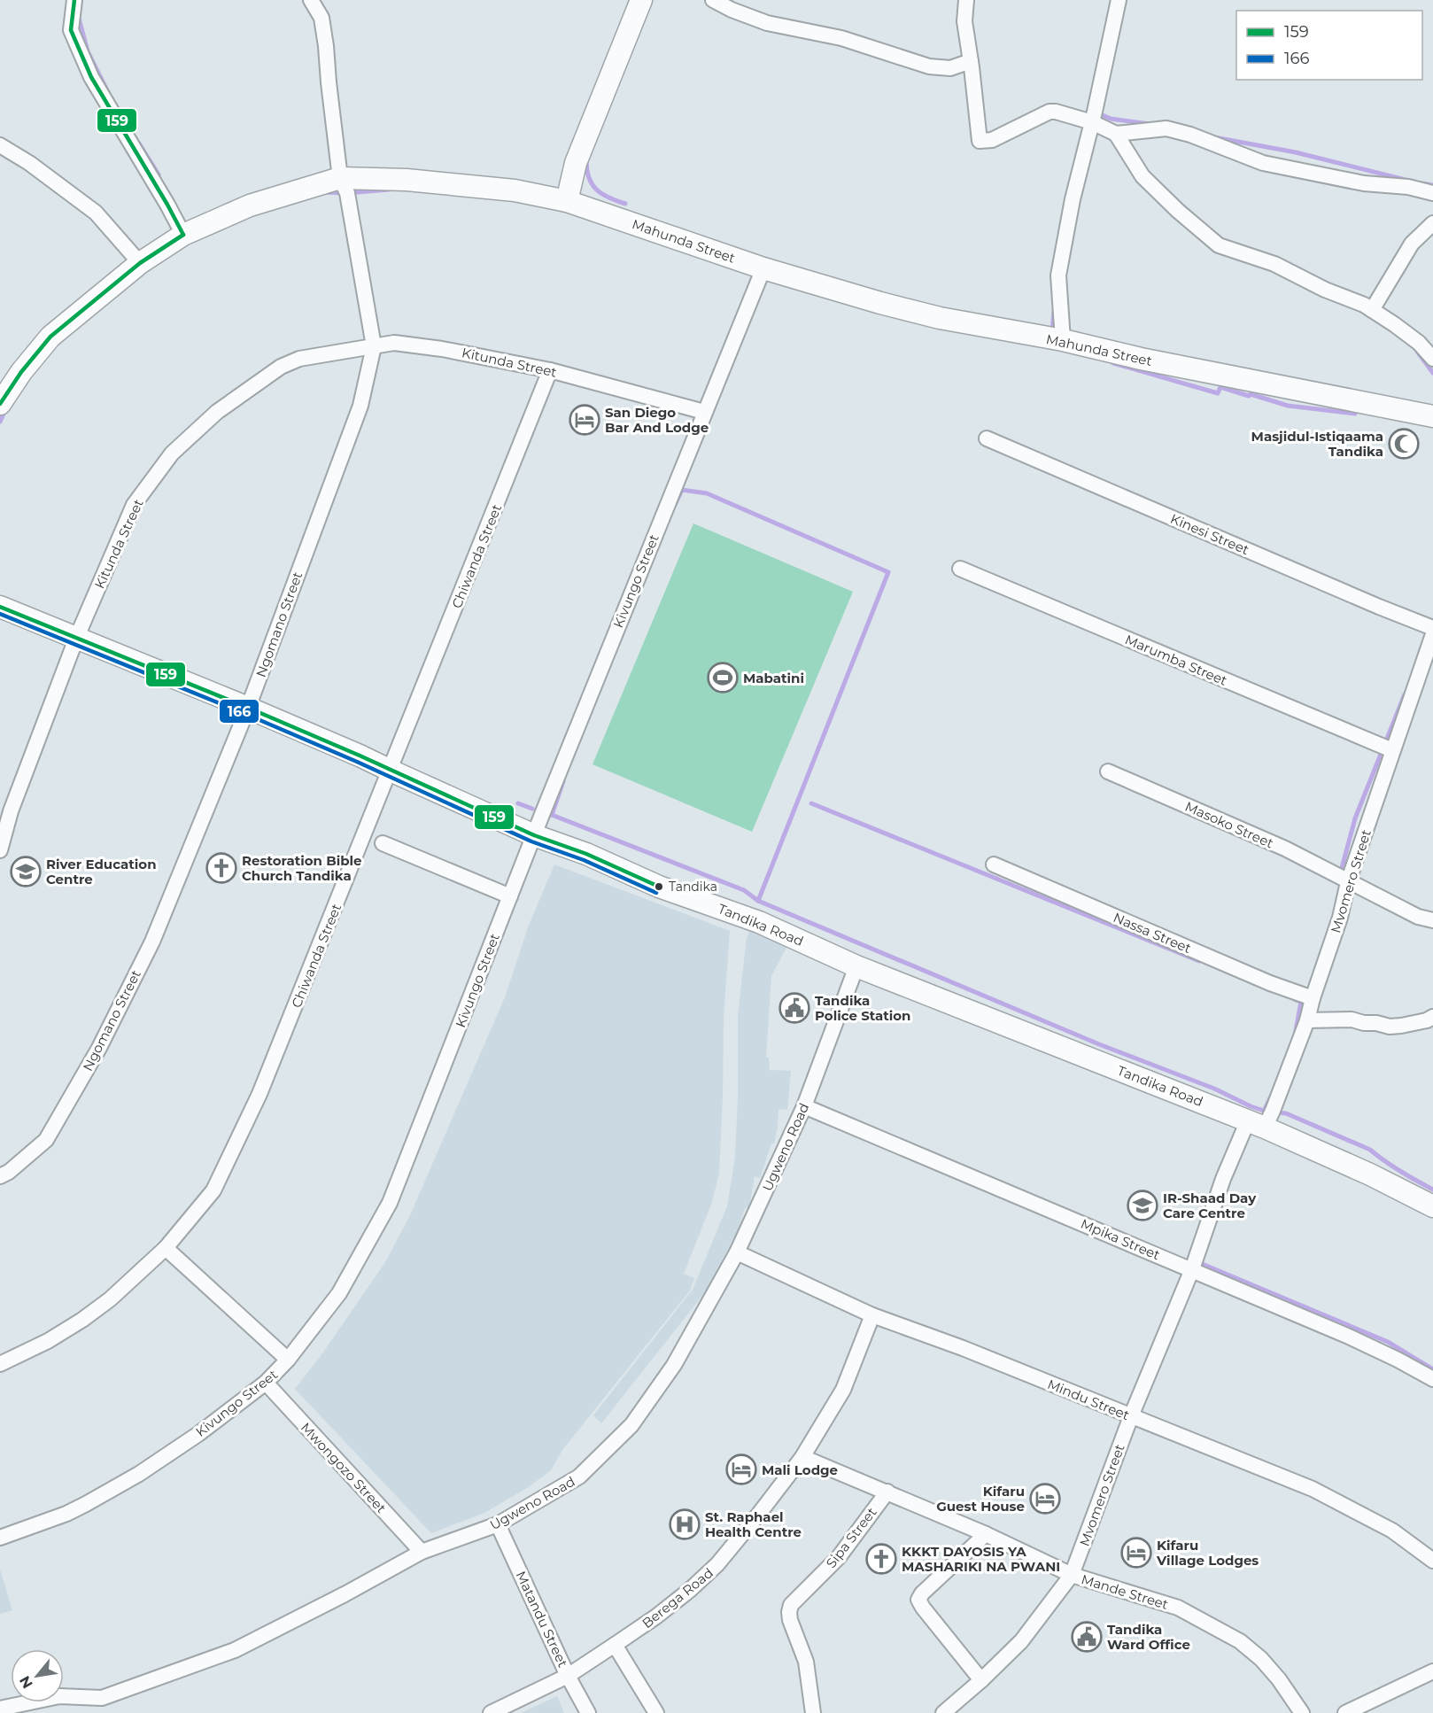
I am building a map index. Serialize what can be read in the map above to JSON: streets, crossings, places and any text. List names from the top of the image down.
{
  "streets": {
    "street": [
      "Mahunda Street",
      "Kitunda Street",
      "Kinesi Street",
      "Chiwanda Street",
      "Kivungo Street",
      "Ngomano Street",
      "Marumba Street",
      "Masoko Street",
      "Mvomero Street",
      "Tandika Road",
      "Nassa Street",
      "Ugweno Road",
      "Mpika Street",
      "Mindu Street",
      "Mwongozo Street",
      "Sipa Street",
      "Mande Street",
      "Berega Road",
      "Matandu Street"
    ]
  },
  "crossings": [
    ["Mahunda Street", "Kivungo Street"],
    ["Mahunda Street", "Ngomano Street"],
    ["Kitunda Street", "Chiwanda Street"],
    ["Kitunda Street", "Kivungo Street"],
    ["Kitunda Street", "Ngomano Street"],
    ["Kitunda Street", "Tandika Road"],
    ["Chiwanda Street", "Tandika Road"],
    ["Kivungo Street", "Tandika Road"],
    ["Kivungo Street", "Mwongozo Street"],
    ["Ngomano Street", "Tandika Road"],
    ["Marumba Street", "Mvomero Street"],
    ["Masoko Street", "Mvomero Street"],
    ["Mvomero Street", "Tandika Road"],
    ["Mvomero Street", "Nassa Street"],
    ["Mvomero Street", "Mpika Street"],
    ["Mvomero Street", "Mindu Street"],
    ["Mvomero Street", "Mande Street"],
    ["Tandika Road", "Ugweno Road"],
    ["Ugweno Road", "Mpika Street"],
    ["Ugweno Road", "Mindu Street"],
    ["Ugweno Road", "Mwongozo Street"],
    ["Ugweno Road", "Matandu Street"],
    ["Mindu Street", "Berega Road"],
    ["Sipa Street", "Mande Street"],
    ["Mande Street", "Berega Road"],
    ["Berega Road", "Matandu Street"]
  ],
  "places": {
    "hotel": [
      "San Diego Bar And Lodge",
      "Mali Lodge",
      "Kifaru Guest House",
      "Kifaru Village Lodges"
    ],
    "mosque": ["Masjidul-Istiqaama Tandika"],
    "sports": ["Mabatini"],
    "church": ["Restoration Bible Church Tandika", "KKKT DAYOSIS YA MASHARIKI NA PWANI"],
    "school or university": ["River Education Centre", "IR-Shaad Day Care Centre"],
    "other": ["Tandika"],
    "public building": ["Tandika Police Station", "Tandika Ward Office"],
    "hospital": ["St. Raphael Health Centre"]
  },
  "lines": ["transit line 159", "transit line 166"],
  "legend": ["159", "166"],
  "north": "bottom left"
}
